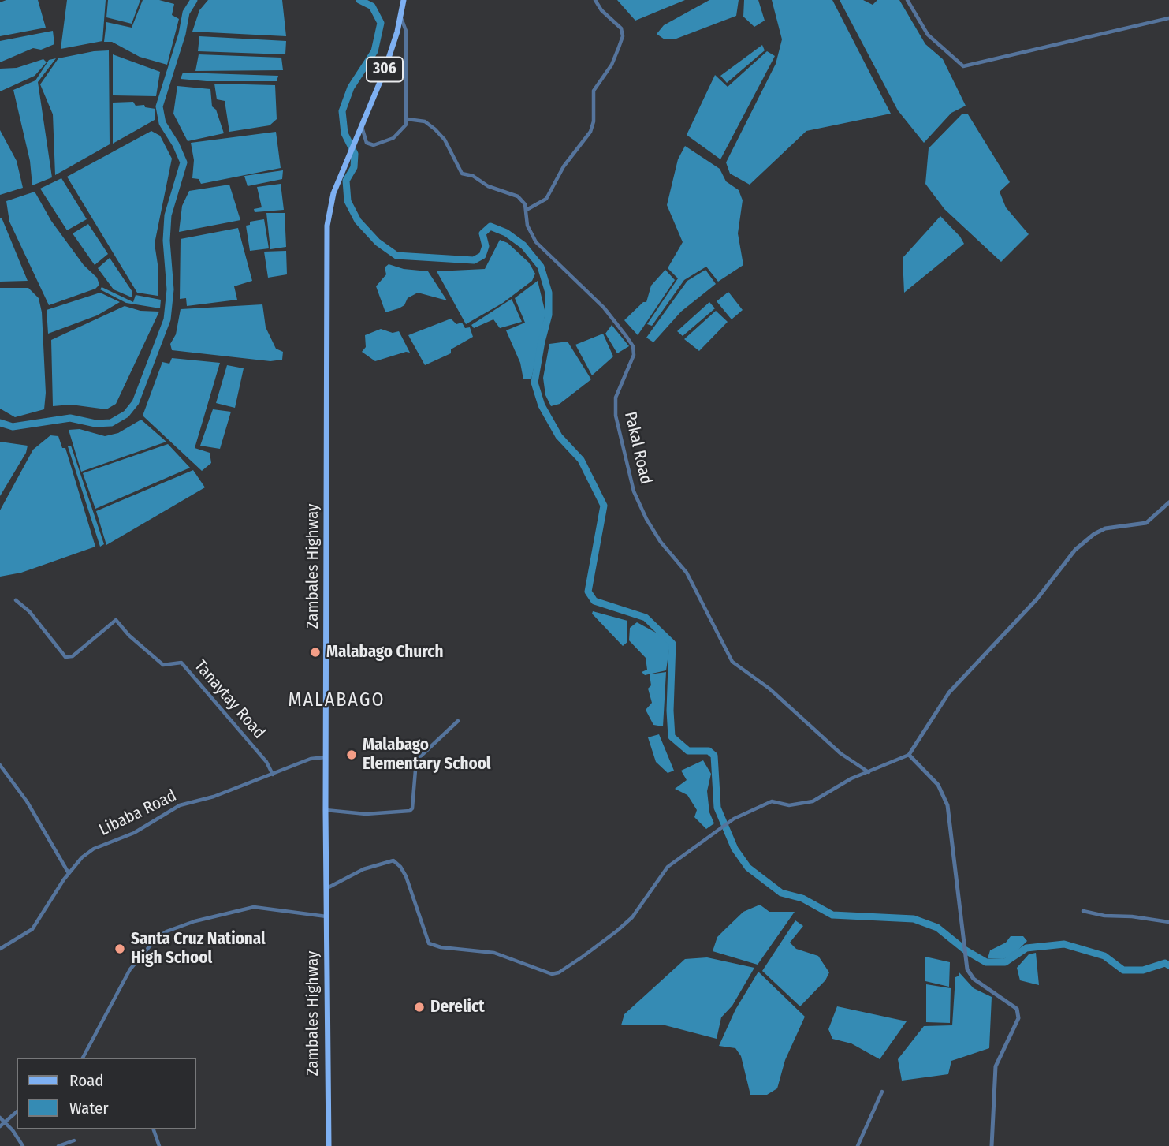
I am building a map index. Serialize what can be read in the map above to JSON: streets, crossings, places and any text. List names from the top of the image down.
{
  "streets": {
    "main road": ["306", "Zambales Highway"],
    "street": ["Pakal Road", "Tanaytay Road", "Libaba Road"]
  },
  "crossings": [
    ["Zambales Highway", "Libaba Road"],
    ["Tanaytay Road", "Libaba Road"]
  ],
  "districts": ["MALABAGO"],
  "places": [
    "Malabago Church",
    "Malabago Elementary School",
    "Santa Cruz National High School",
    "Derelict"
  ],
  "legend": ["Road", "Water"]
}
